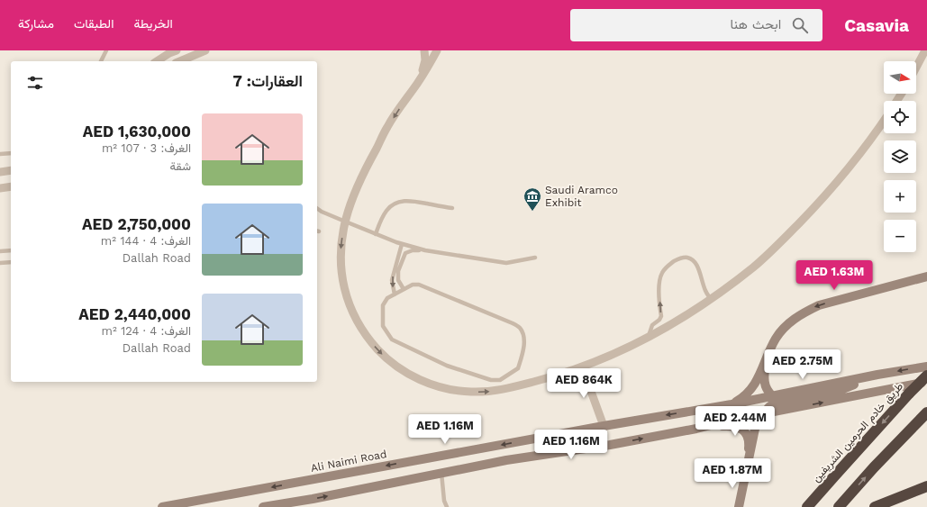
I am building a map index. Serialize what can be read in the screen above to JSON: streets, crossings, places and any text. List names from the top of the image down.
{
  "streets": {
    "highway": ["طريق خادم الحرمين الشريفين"],
    "main road": ["Ali Naimi Road"]
  },
  "places": {
    "museum": ["Saudi Aramco Exhibit"]
  },
  "north": "right",
  "page": {
    "header": "Casavia",
    "search": "ابحث هنا",
    "nav": ["الخريطة", "الطبقات", "مشاركة"],
    "map_buttons": ["+", "−"],
    "heading": "العقارات: 7",
    "list": [
      {
        "name": "AED 1,630,000",
        "note": "الغرف: 3 · 107 m² · شقة"
      },
      {
        "name": "AED 2,750,000",
        "note": "الغرف: 4 · 144 m² · Dallah Road"
      },
      {
        "name": "AED 2,440,000",
        "note": "الغرف: 4 · 124 m² · Dallah Road"
      }
    ],
    "price": [
      "AED 1.63M",
      "AED 2.75M",
      "AED 864K",
      "AED 2.44M",
      "AED 1.16M",
      "AED 1.16M",
      "AED 1.87M"
    ]
  }
}
